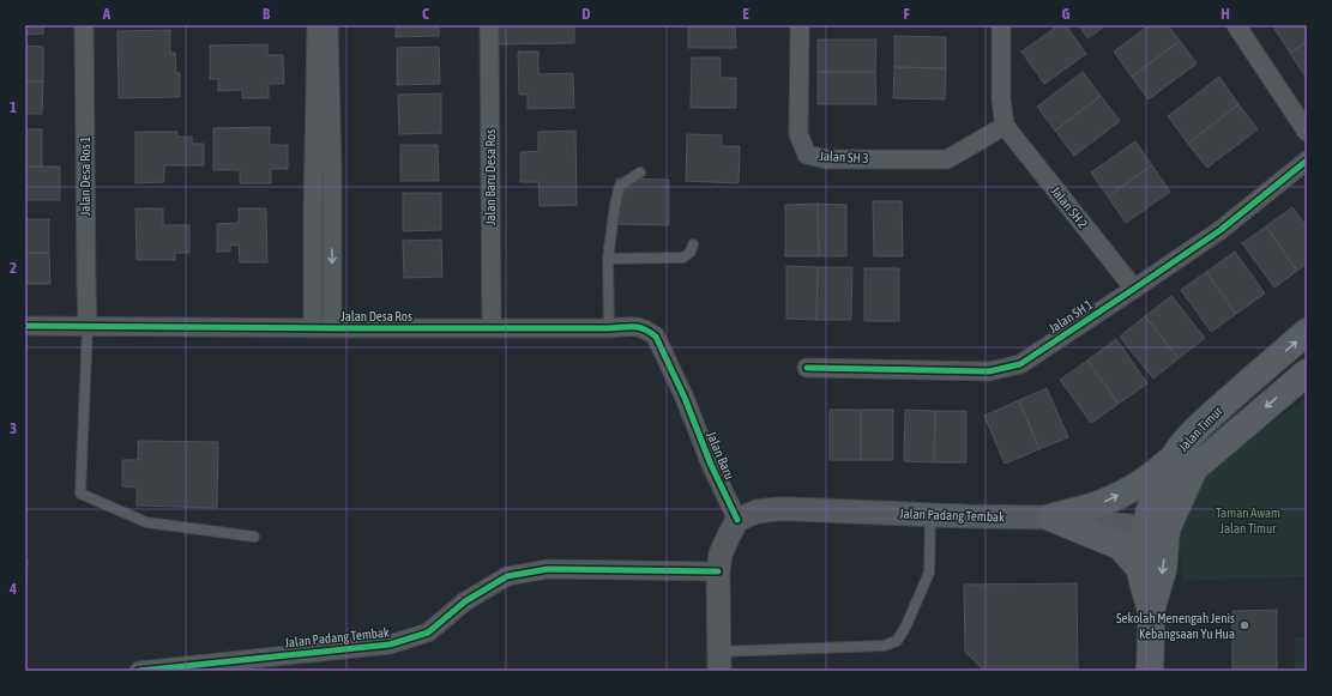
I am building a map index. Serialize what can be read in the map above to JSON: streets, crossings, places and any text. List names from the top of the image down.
{
  "streets": {
    "main road": ["Jalan Timur"],
    "street": [
      "Jalan SH 3",
      "Jalan Desa Ros 1",
      "Jalan Baru Desa Ros",
      "Jalan SH 2",
      "Jalan Desa Ros",
      "Jalan SH 1",
      "Jalan Baru",
      "Jalan Padang Tembak"
    ]
  },
  "crossings": [
    ["Jalan SH 3", "Jalan SH 2"],
    ["Jalan Desa Ros 1", "Jalan Desa Ros"],
    ["Jalan Baru Desa Ros", "Jalan Desa Ros"],
    ["Jalan SH 2", "Jalan SH 1"],
    ["Jalan Desa Ros", "Jalan Baru"],
    ["Jalan Timur", "Jalan Padang Tembak"],
    ["Jalan Baru", "Jalan Padang Tembak"]
  ],
  "parks": ["Taman Awam Jalan Timur"],
  "places": ["Sekolah Menengah Jenis Kebangsaan Yu Hua"],
  "grid": {
    "columns": [
      "A",
      "B",
      "C",
      "D",
      "E",
      "F",
      "G",
      "H"
    ],
    "rows": [
      "1",
      "2",
      "3",
      "4"
    ]
  }
}
